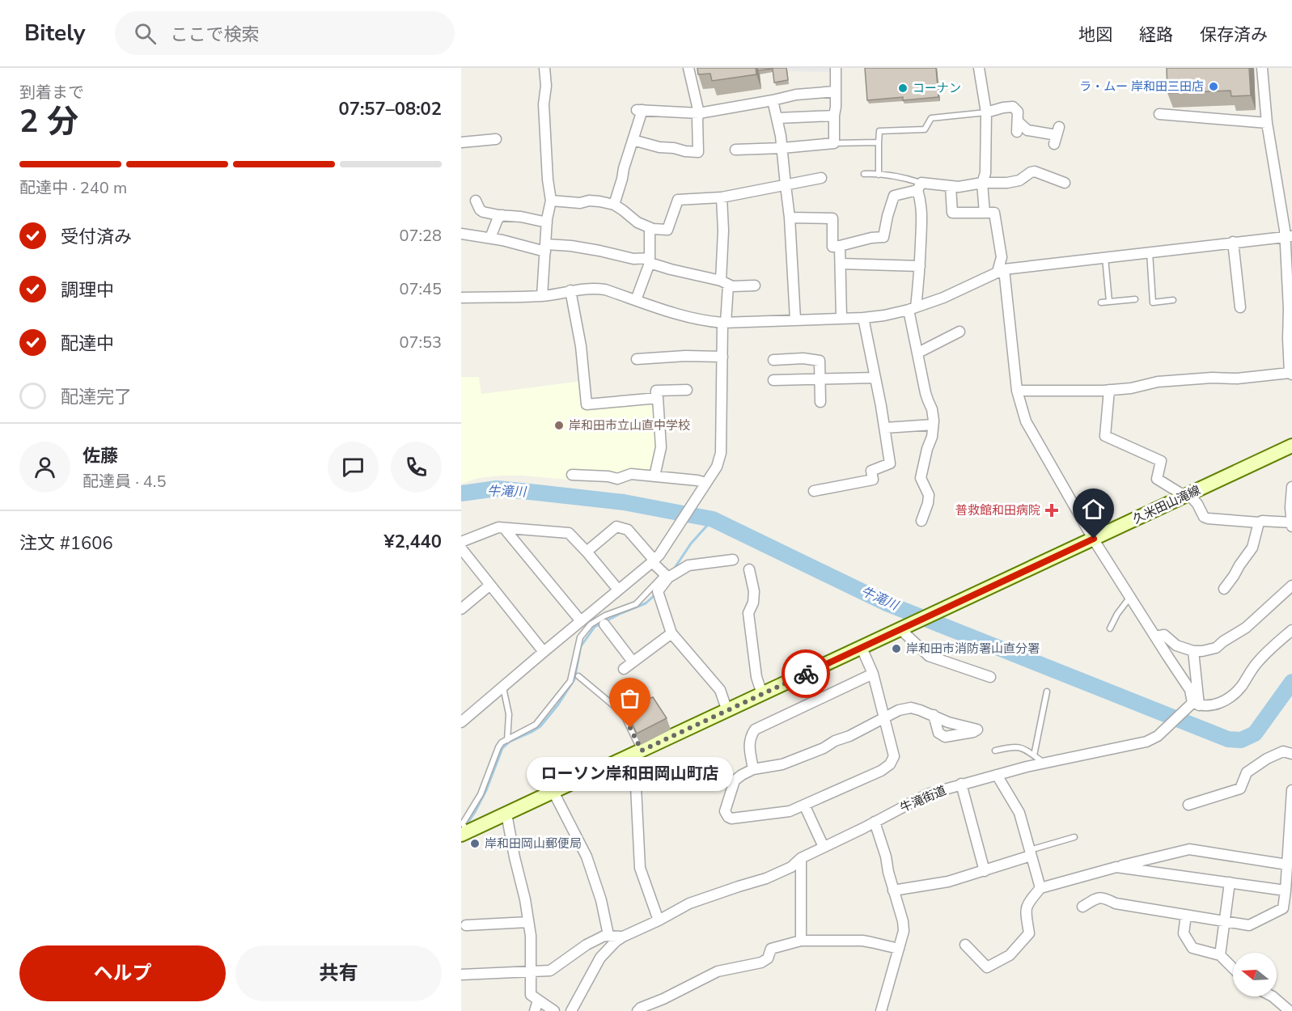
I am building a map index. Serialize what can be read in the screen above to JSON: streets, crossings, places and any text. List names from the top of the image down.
{
  "streets": {
    "street": ["久米田山滝線", "牛滝街道"]
  },
  "water": ["牛滝川"],
  "places": {
    "other": [
      "ラ・ムー 岸和田三田店",
      "コーナン",
      "岸和田市立山直中学校",
      "岸和田市消防署山直分署",
      "ローソン岸和田岡山町店",
      "岸和田岡山郵便局"
    ],
    "health": ["普救館和田病院"]
  },
  "north": "left",
  "page": {
    "header": "Bitely",
    "search": "ここで検索",
    "nav": ["地図", "経路", "保存済み"],
    "heading": ["2 分", "到着まで", "07:57–08:02"],
    "panel": [
      "佐藤",
      "配達員 · 4.5",
      "注文 #1606",
      "¥2,440"
    ],
    "bar": "配達中 · 240 m",
    "list": [
      ["受付済み", "07:28"],
      ["調理中", "07:45"],
      ["配達中", "07:53"],
      "配達完了"
    ],
    "bubble": "ローソン岸和田岡山町店",
    "buttons": ["ヘルプ", "共有"]
  }
}
